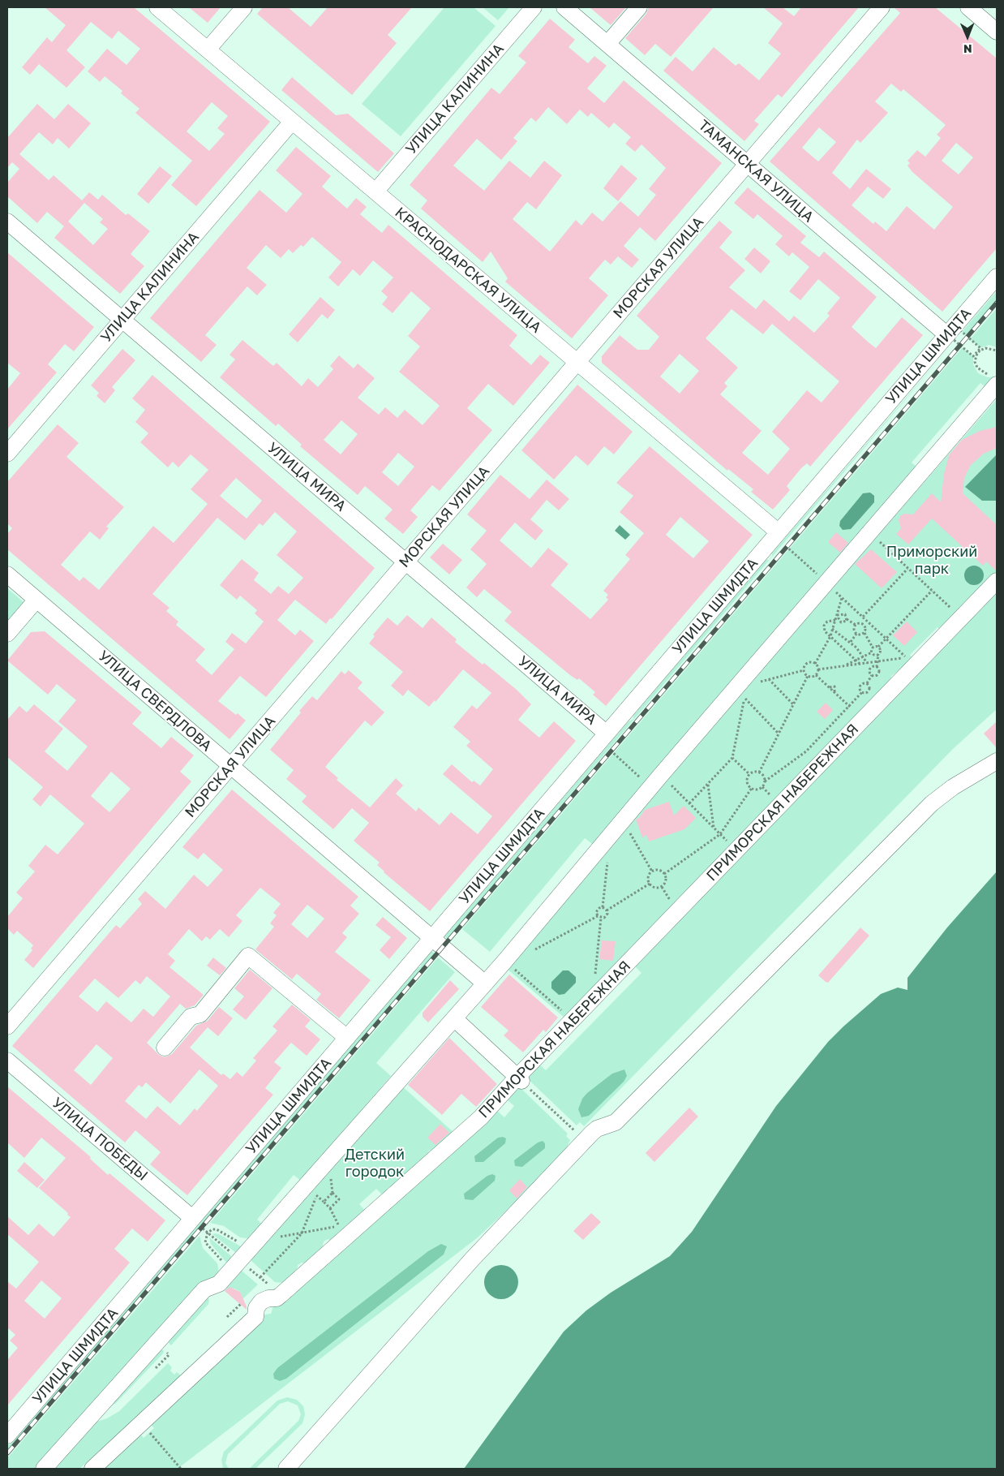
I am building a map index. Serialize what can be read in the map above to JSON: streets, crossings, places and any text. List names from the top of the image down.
{
  "streets": {
    "street": [
      "УЛИЦА КАЛИНИНА",
      "ТАМАНСКАЯ УЛИЦА",
      "МОРСКАЯ УЛИЦА",
      "КРАСНОДАРСКАЯ УЛИЦА",
      "УЛИЦА ШМИДТА",
      "УЛИЦА МИРА",
      "УЛИЦА СВЕРДЛОВА",
      "ПРИМОРСКАЯ НАБЕРЕЖНАЯ",
      "УЛИЦА ПОБЕДЫ"
    ]
  },
  "crossings": [
    ["УЛИЦА КАЛИНИНА", "КРАСНОДАРСКАЯ УЛИЦА"],
    ["УЛИЦА КАЛИНИНА", "УЛИЦА МИРА"],
    ["ТАМАНСКАЯ УЛИЦА", "МОРСКАЯ УЛИЦА"],
    ["ТАМАНСКАЯ УЛИЦА", "УЛИЦА ШМИДТА"],
    ["МОРСКАЯ УЛИЦА", "КРАСНОДАРСКАЯ УЛИЦА"],
    ["МОРСКАЯ УЛИЦА", "УЛИЦА МИРА"],
    ["МОРСКАЯ УЛИЦА", "УЛИЦА СВЕРДЛОВА"],
    ["КРАСНОДАРСКАЯ УЛИЦА", "УЛИЦА ШМИДТА"],
    ["УЛИЦА ШМИДТА", "УЛИЦА МИРА"],
    ["УЛИЦА ШМИДТА", "УЛИЦА СВЕРДЛОВА"],
    ["УЛИЦА ШМИДТА", "УЛИЦА ПОБЕДЫ"]
  ],
  "parks": ["Приморский парк", "Детский городок"],
  "north": "bottom"
}
